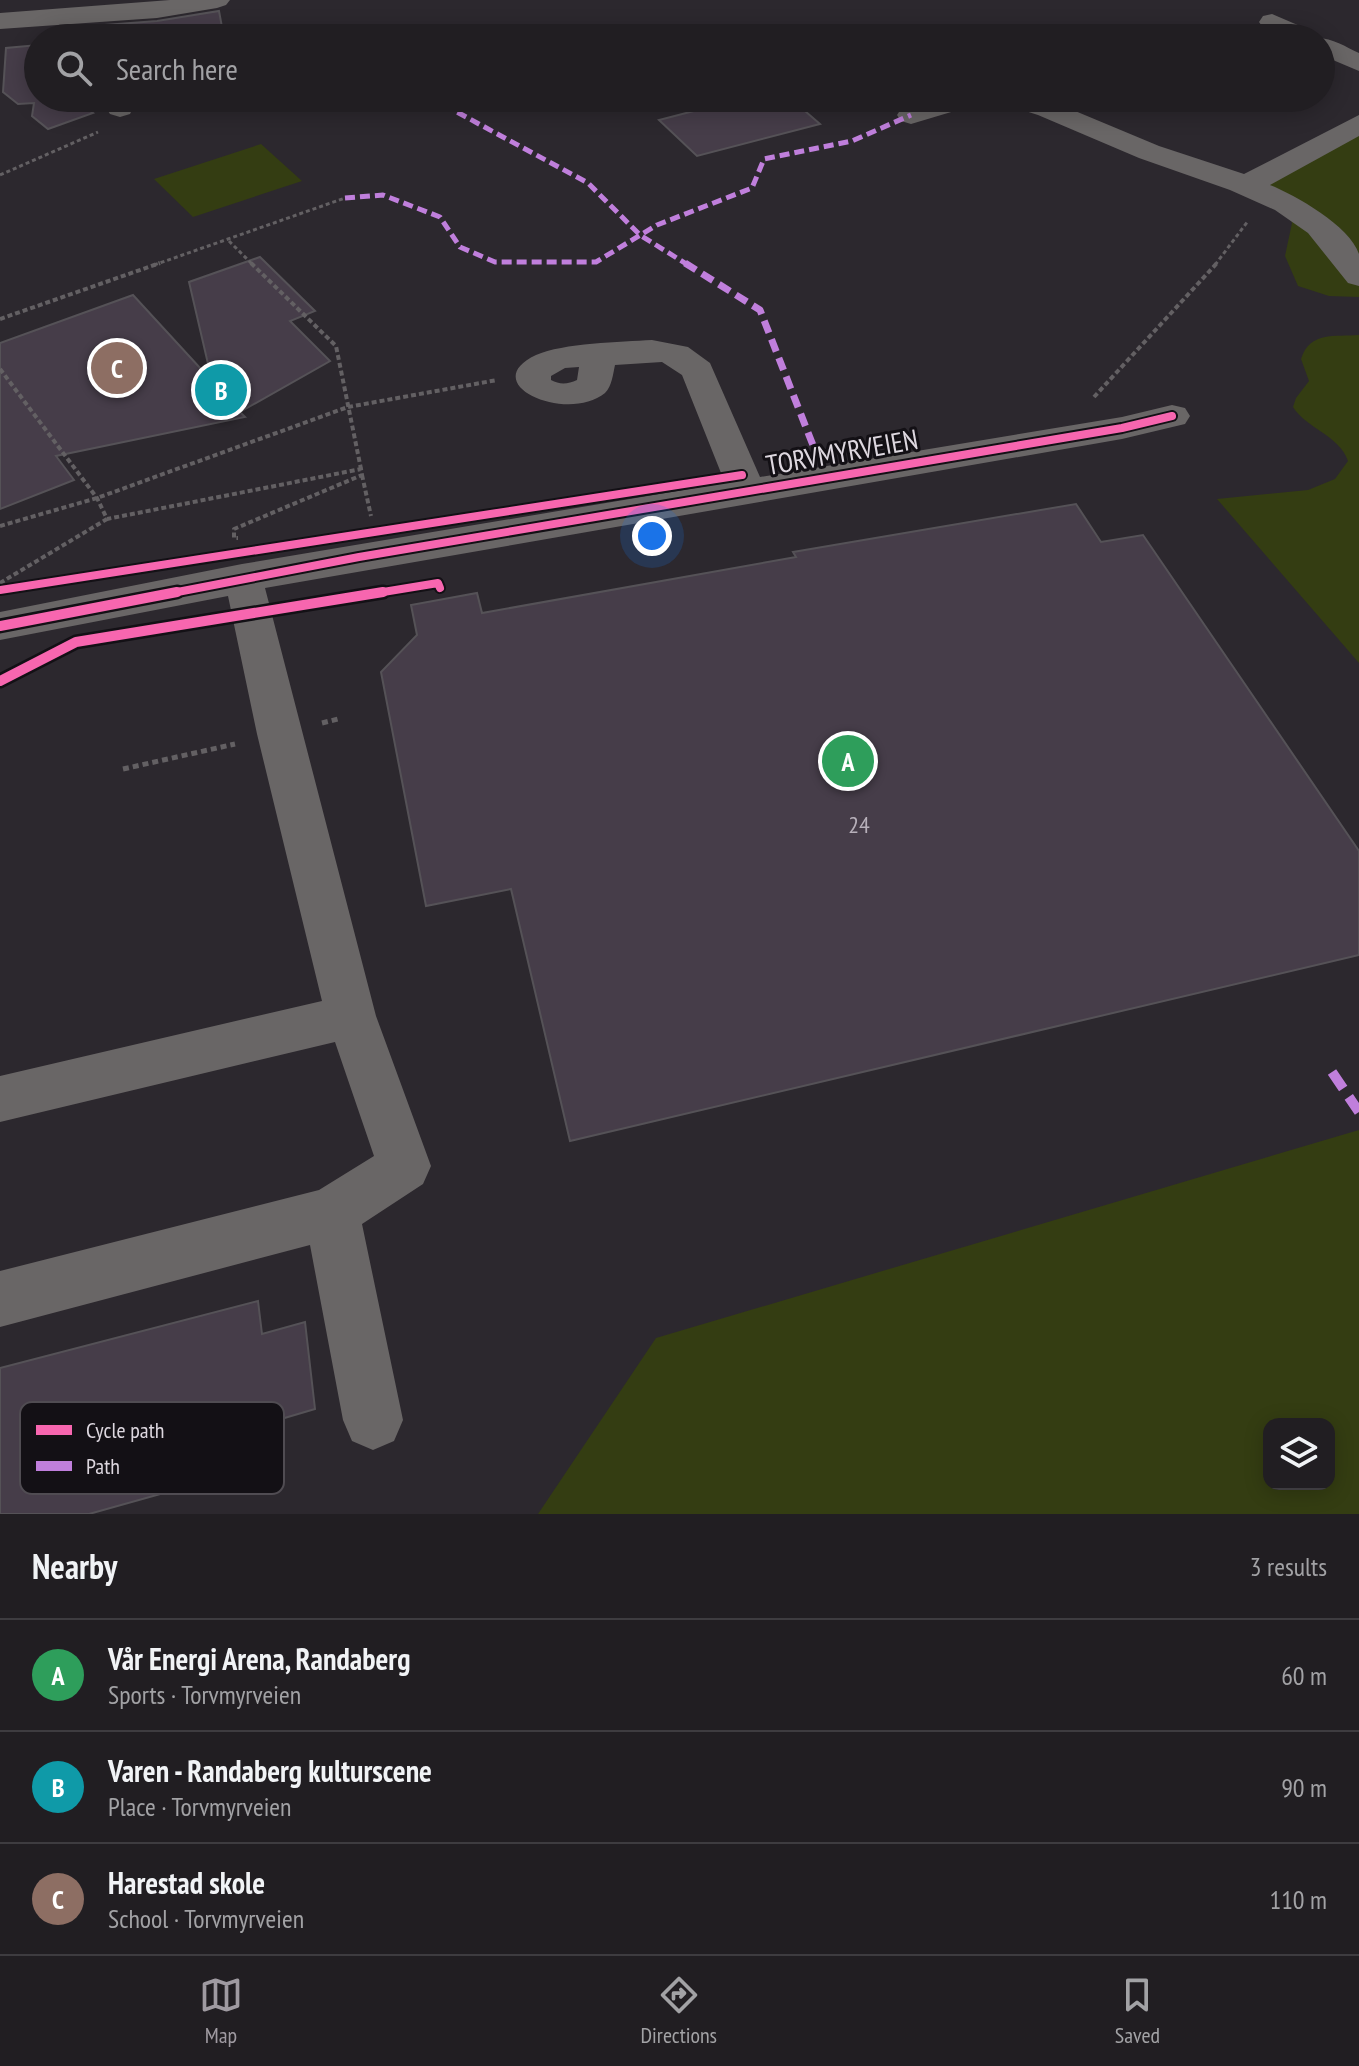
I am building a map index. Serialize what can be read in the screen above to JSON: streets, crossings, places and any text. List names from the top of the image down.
{
  "streets": {
    "street": ["TORVMYRVEIEN"]
  },
  "house_numbers": ["24"],
  "legend": ["Cycle path", "Path"],
  "page": {
    "search": "Search here",
    "pins": ["C", "B", "A"],
    "heading": ["Nearby", "3 results"],
    "list": [
      {
        "mark": "A",
        "name": "Vår Energi Arena, Randaberg",
        "note": "Sports · Torvmyrveien",
        "value": "60 m"
      },
      {
        "mark": "B",
        "name": "Varen - Randaberg kulturscene",
        "note": "Place · Torvmyrveien",
        "value": "90 m"
      },
      {
        "mark": "C",
        "name": "Harestad skole",
        "note": "School · Torvmyrveien",
        "value": "110 m"
      }
    ],
    "nav": ["Map", "Directions", "Saved"]
  }
}
